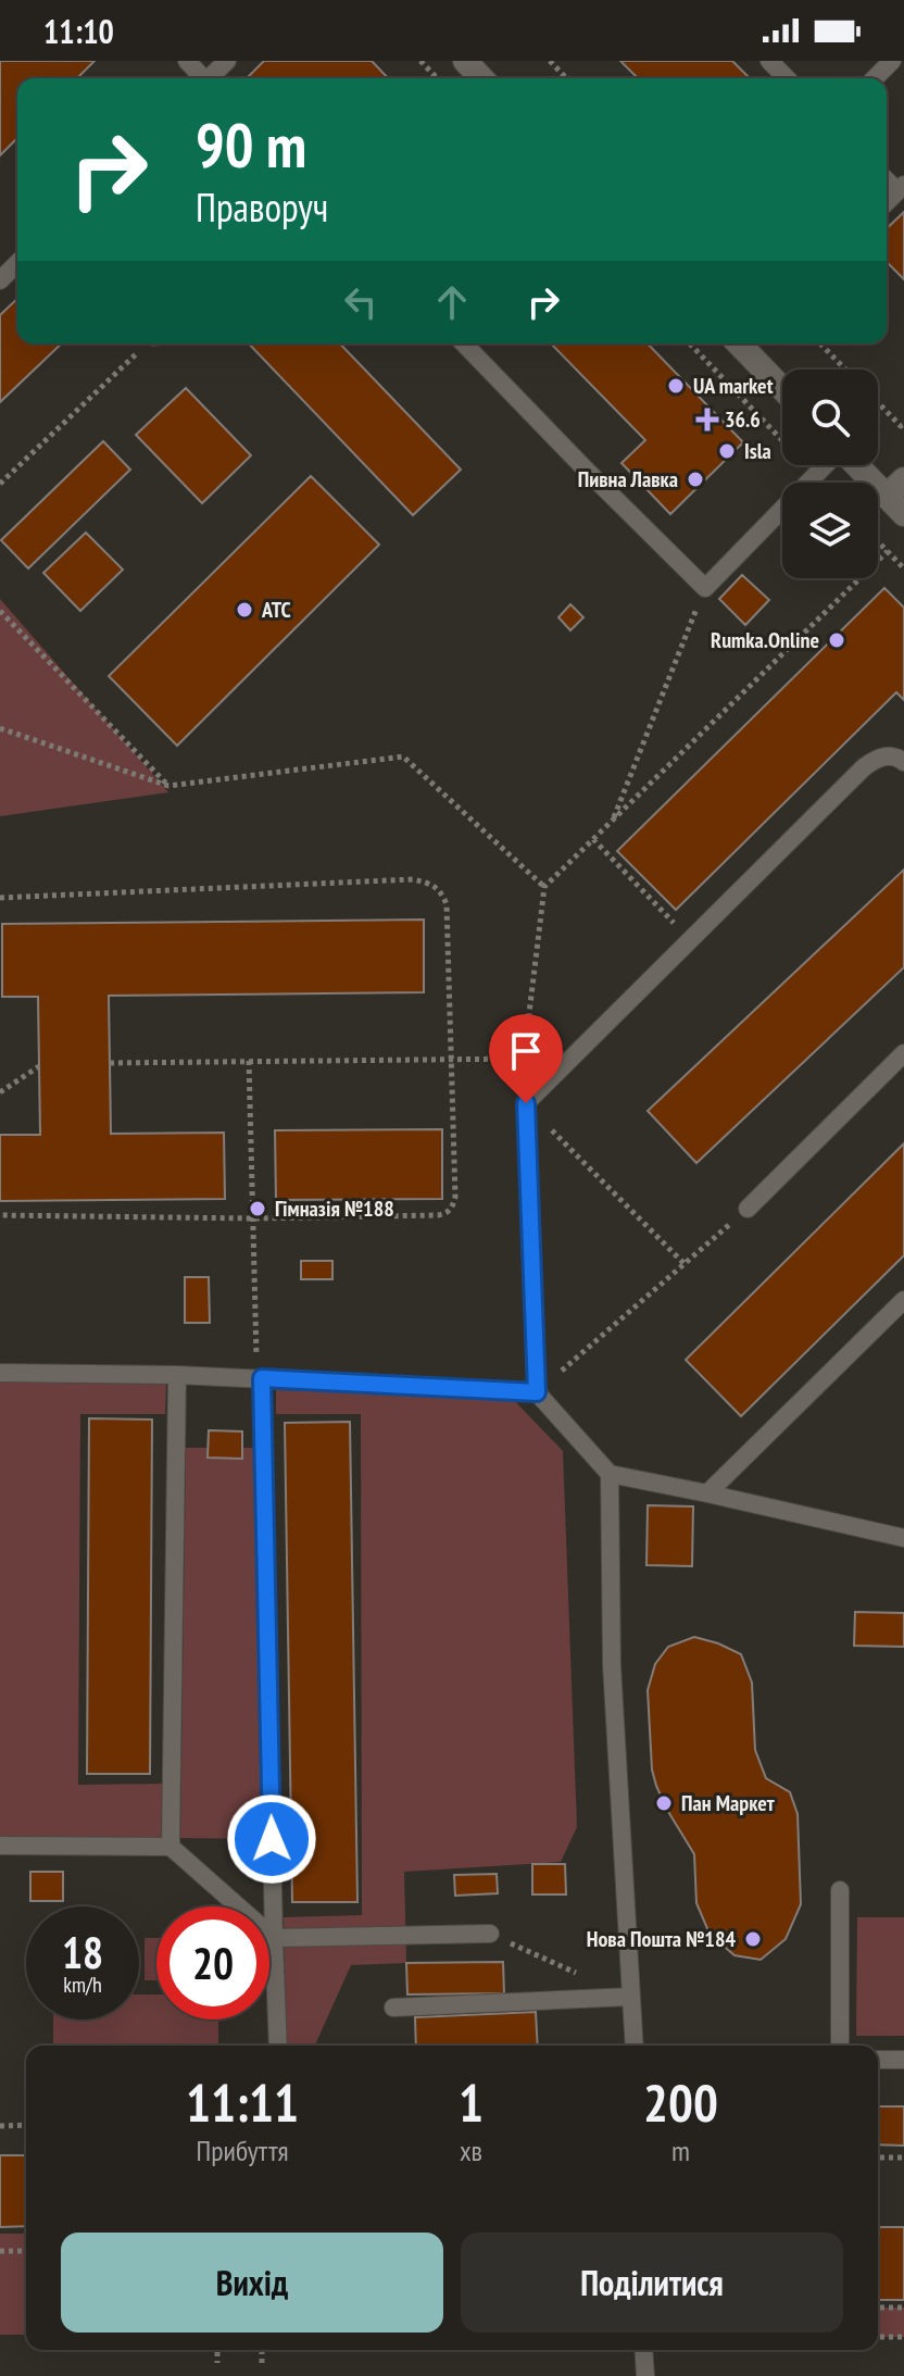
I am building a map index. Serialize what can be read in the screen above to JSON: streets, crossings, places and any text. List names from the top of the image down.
{
  "places": {
    "other": [
      "UA market",
      "Isla",
      "Пивна Лавка",
      "АТС",
      "Rumka.Online",
      "Гімназія №188",
      "Пан Маркет",
      "Нова Пошта №184"
    ],
    "health": ["36.6"]
  },
  "page": {
    "status": "11:10",
    "turn": ["90 m", "Праворуч"],
    "speed": "18 km/h",
    "limit": "20",
    "eta": [
      "11:11",
      "Прибуття",
      "1",
      "хв",
      "200",
      "m"
    ],
    "buttons": ["Вихід", "Поділитися"]
  }
}
